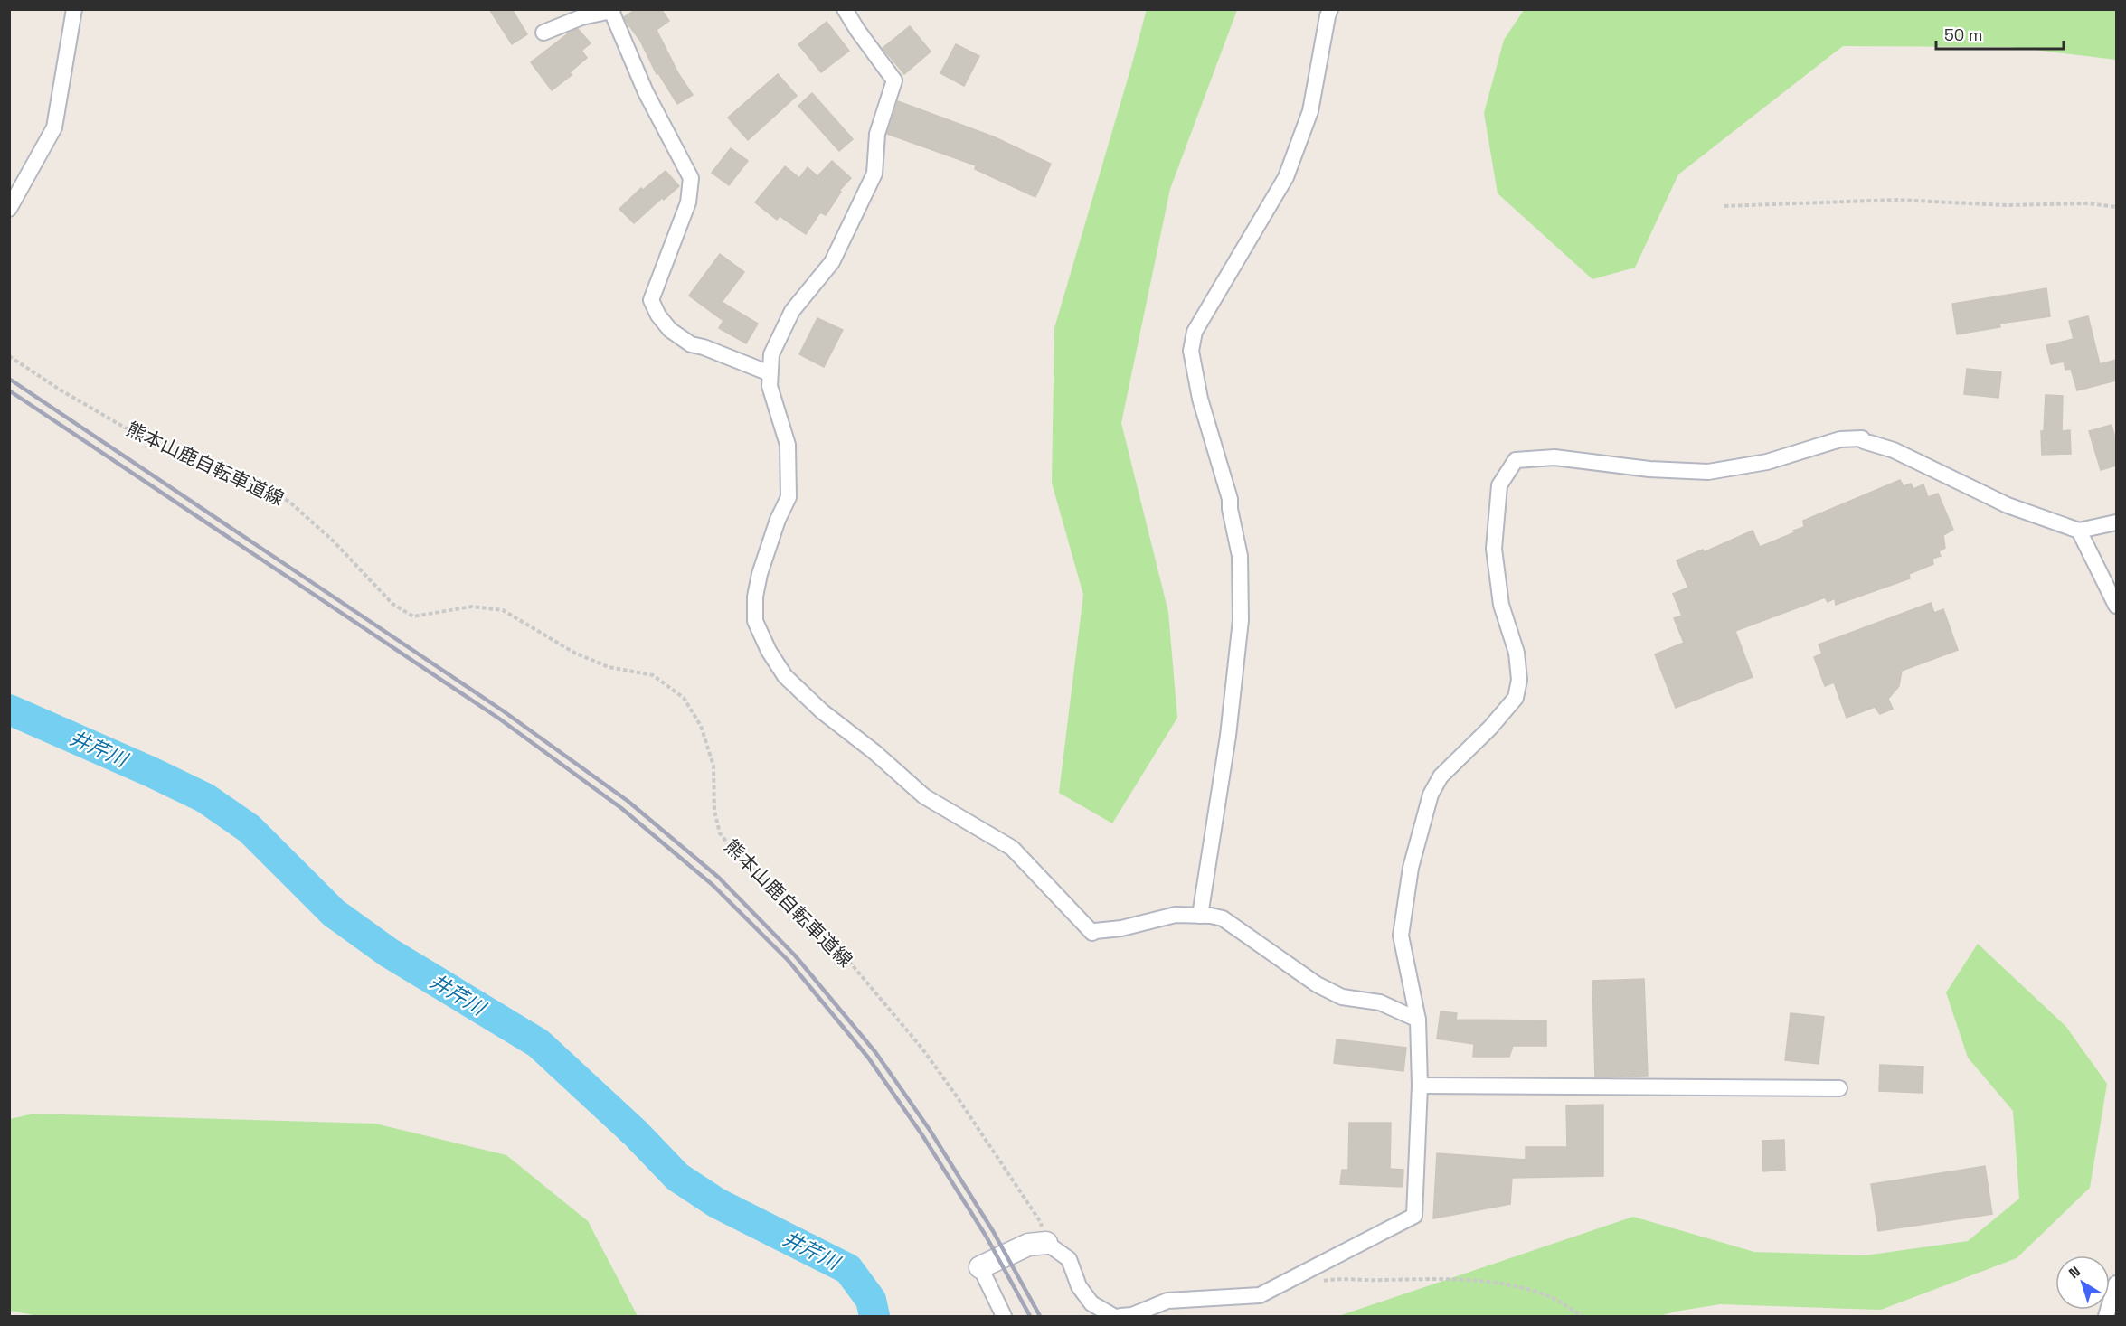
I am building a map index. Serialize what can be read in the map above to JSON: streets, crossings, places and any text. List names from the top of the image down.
{
  "streets": {
    "path": ["熊本山鹿自転車道線"]
  },
  "water": ["井芹川"],
  "scale_bar": "50 m",
  "north": "top left"
}
